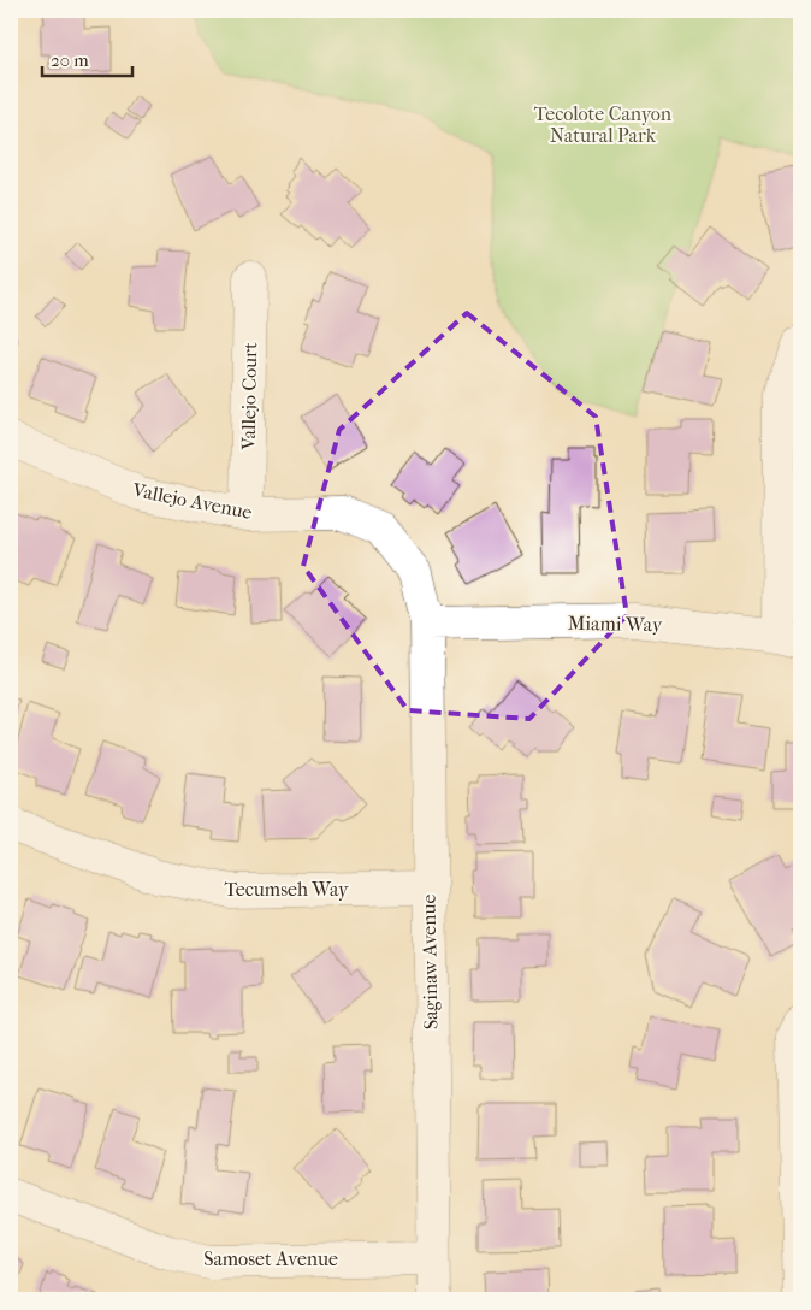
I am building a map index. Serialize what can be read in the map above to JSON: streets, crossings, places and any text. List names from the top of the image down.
{
  "streets": {
    "street": [
      "Vallejo Court",
      "Vallejo Avenue",
      "Miami Way",
      "Tecumseh Way",
      "Saginaw Avenue",
      "Samoset Avenue"
    ]
  },
  "crossings": [
    ["Vallejo Court", "Vallejo Avenue"],
    ["Vallejo Avenue", "Miami Way"],
    ["Vallejo Avenue", "Saginaw Avenue"],
    ["Miami Way", "Saginaw Avenue"],
    ["Tecumseh Way", "Saginaw Avenue"],
    ["Saginaw Avenue", "Samoset Avenue"]
  ],
  "parks": ["Tecolote Canyon Natural Park"],
  "scale_bar": "20 m"
}
